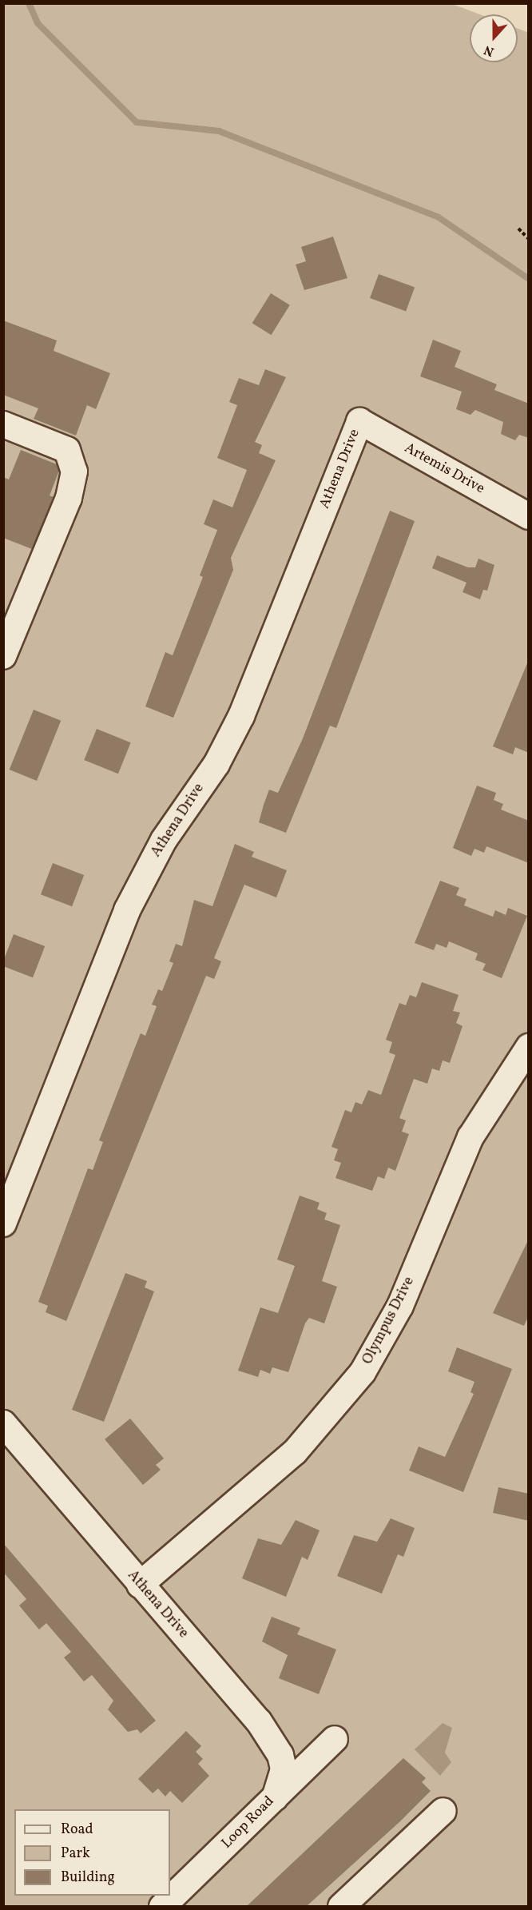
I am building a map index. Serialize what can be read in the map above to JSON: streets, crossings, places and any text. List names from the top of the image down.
{
  "streets": {
    "street": [
      "Athena Drive",
      "Artemis Drive",
      "Olympus Drive",
      "Loop Road"
    ]
  },
  "crossings": [
    ["Athena Drive", "Artemis Drive"],
    ["Athena Drive", "Olympus Drive"],
    ["Athena Drive", "Loop Road"]
  ],
  "legend": ["Road", "Park", "Building"],
  "north": "bottom"
}
